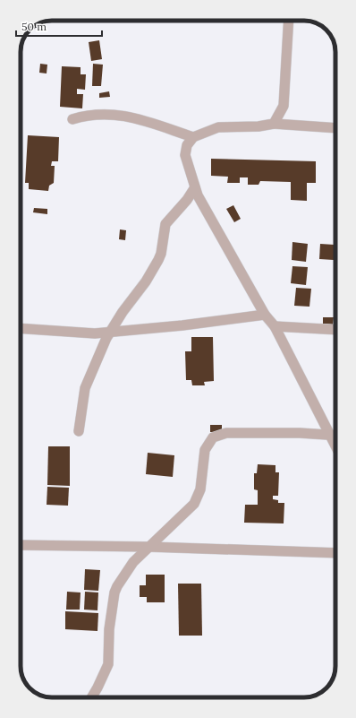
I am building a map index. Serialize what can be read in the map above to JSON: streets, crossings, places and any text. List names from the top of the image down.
{
  "scale_bar": "50 m"
}
